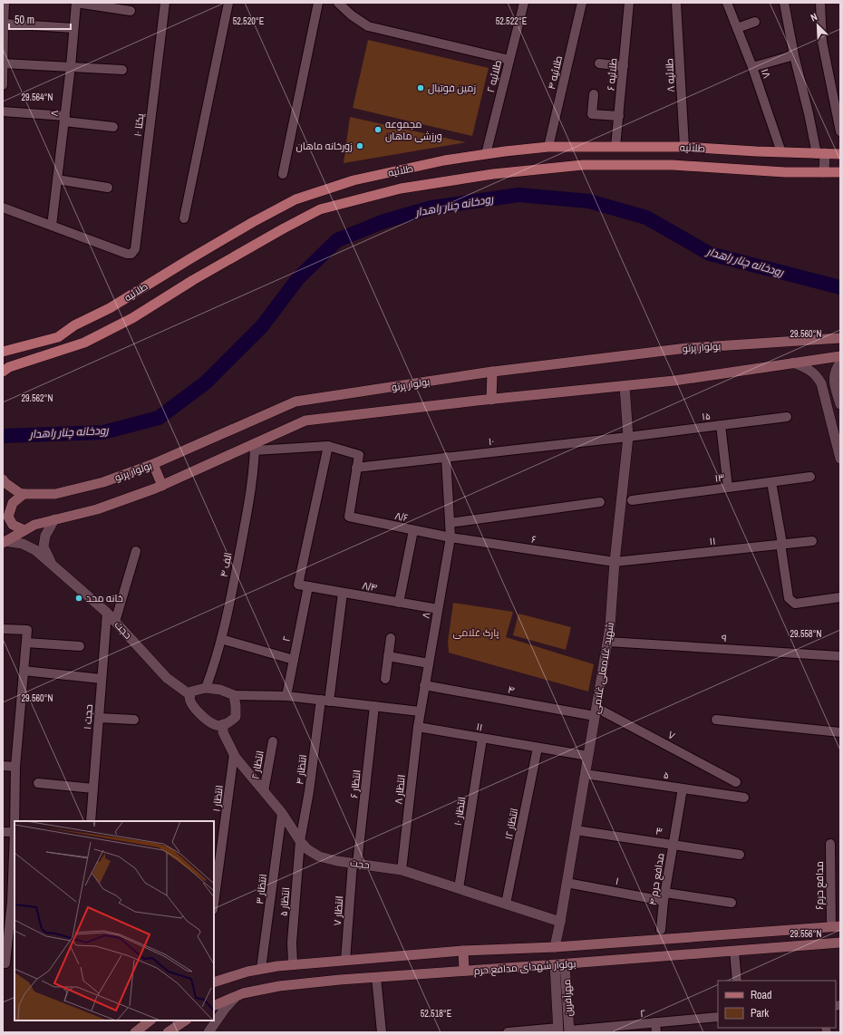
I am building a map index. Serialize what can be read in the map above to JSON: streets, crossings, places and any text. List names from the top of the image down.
{
  "streets": {
    "main road": ["طلائیه", "بولوار پرتو", "بولوار شهدای مدافع حرم"],
    "street": [
      "طلائیه ۴",
      "۱۸",
      "طلائیه ۶",
      "طلائیه ۸",
      "طلائیه ۲",
      "۸",
      "۱۰ یکتا",
      "۱۵",
      "۱۰",
      "۱۳",
      "۸/۶",
      "۶",
      "۱۱",
      "۴ الف",
      "۸/۴",
      "حجت",
      "۹",
      "۲",
      "شهید غلامعلی غلامی",
      "۴",
      "حجت ۱",
      "۷",
      "انتظار ۲",
      "انتظار ۴",
      "۵",
      "انتظار ۶",
      "انتظار ۸",
      "انتظار ۱",
      "انتظار ۱۰",
      "انتظار ۱۲",
      "۳",
      "مدافع حرم ۴",
      "۱",
      "مدافع حرم۶",
      "انتظار ۳",
      "انتظار ۵",
      "انتظار ۷",
      "مهرآفرین"
    ]
  },
  "crossings": [
    ["طلائیه ۴", "طلائیه"],
    ["۱۸", "طلائیه"],
    ["طلائیه ۶", "طلائیه"],
    ["طلائیه ۸", "طلائیه"],
    ["طلائیه ۲", "طلائیه"],
    ["۸", "۱۰ یکتا"],
    ["۸", "۱۰"],
    ["۸", "۸/۶"],
    ["۸", "۶"],
    ["۸", "۸/۴"],
    ["۸", "۴"],
    ["۸", "انتظار ۸"],
    ["۱۵", "۱۰"],
    ["۱۵", "شهید غلامعلی غلامی"],
    ["۱۰", "۸/۶"],
    ["۱۰", "شهید غلامعلی غلامی"],
    ["۸/۶", "۶"],
    ["۶", "۱۱"],
    ["۶", "شهید غلامعلی غلامی"],
    ["۱۱", "شهید غلامعلی غلامی"],
    ["۱۱", "انتظار ۸"],
    ["۱۱", "انتظار ۱۰"],
    ["۱۱", "انتظار ۱۲"],
    ["۴ الف", "حجت"],
    ["۸/۴", "۲"],
    ["حجت", "شهید غلامعلی غلامی"],
    ["حجت", "حجت ۱"],
    ["حجت", "انتظار ۲"],
    ["حجت", "انتظار ۴"],
    ["حجت", "انتظار ۶"],
    ["حجت", "انتظار ۸"],
    ["حجت", "انتظار ۱"],
    ["حجت", "انتظار ۱۰"],
    ["حجت", "انتظار ۱۲"],
    ["حجت", "انتظار ۳"],
    ["حجت", "انتظار ۵"],
    ["حجت", "انتظار ۷"],
    ["۹", "شهید غلامعلی غلامی"],
    ["۲", "مهرآفرین"],
    ["شهید غلامعلی غلامی", "۴"],
    ["شهید غلامعلی غلامی", "۷"],
    ["شهید غلامعلی غلامی", "۵"],
    ["شهید غلامعلی غلامی", "۳"],
    ["شهید غلامعلی غلامی", "۱"],
    ["شهید غلامعلی غلامی", "بولوار شهدای مدافع حرم"],
    ["۴", "۷"],
    ["انتظار ۴", "انتظار ۵"],
    ["۵", "مدافع حرم ۴"],
    ["انتظار ۶", "انتظار ۷"],
    ["۳", "مدافع حرم ۴"],
    ["مدافع حرم ۴", "۱"],
    ["مدافع حرم۶", "بولوار شهدای مدافع حرم"],
    ["انتظار ۳", "بولوار شهدای مدافع حرم"],
    ["انتظار ۵", "بولوار شهدای مدافع حرم"],
    ["انتظار ۷", "بولوار شهدای مدافع حرم"],
    ["بولوار شهدای مدافع حرم", "مهرآفرین"]
  ],
  "water": ["رودخانه چنار راهدار"],
  "parks": ["پارک غلامی"],
  "places": [
    "زمین فوتبال",
    "مجموعه ورزشی ماهان",
    "زورخانه ماهان",
    "خانه محد"
  ],
  "legend": ["Road", "Park"],
  "scale_bar": "50 m",
  "north": "top left",
  "coordinates": [
    "52.520°E",
    "52.522°E",
    "29.564°N",
    "29.560°N",
    "29.562°N",
    "29.558°N",
    "29.556°N",
    "52.518°E"
  ]
}
